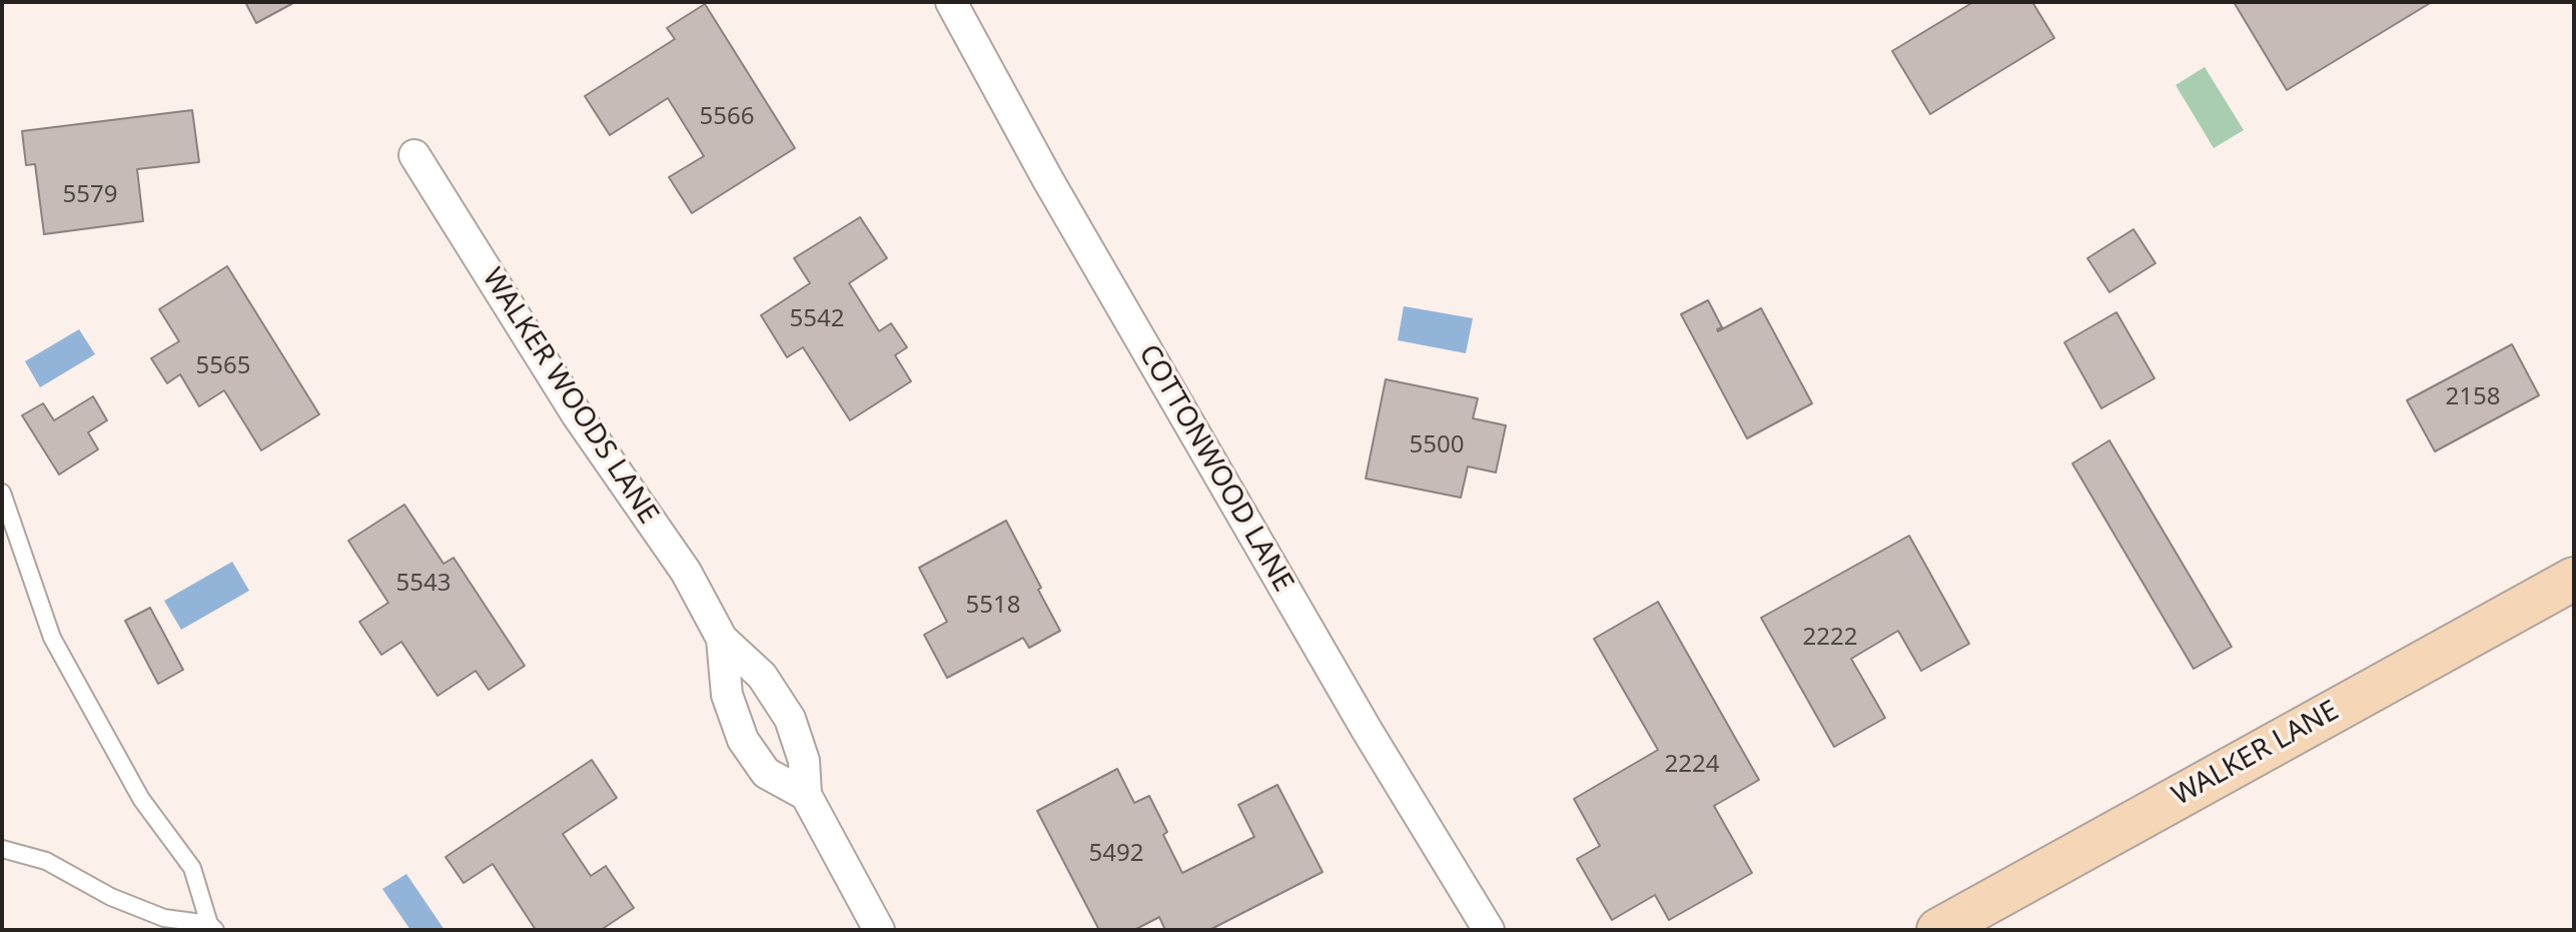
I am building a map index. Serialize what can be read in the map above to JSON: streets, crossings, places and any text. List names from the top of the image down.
{
  "streets": {
    "street": ["WALKER WOODS LANE", "COTTONWOOD LANE", "WALKER LANE"]
  },
  "house_numbers": [
    "5566",
    "5579",
    "5542",
    "5565",
    "2158",
    "5500",
    "5543",
    "5518",
    "2222",
    "2224",
    "5492"
  ]
}
